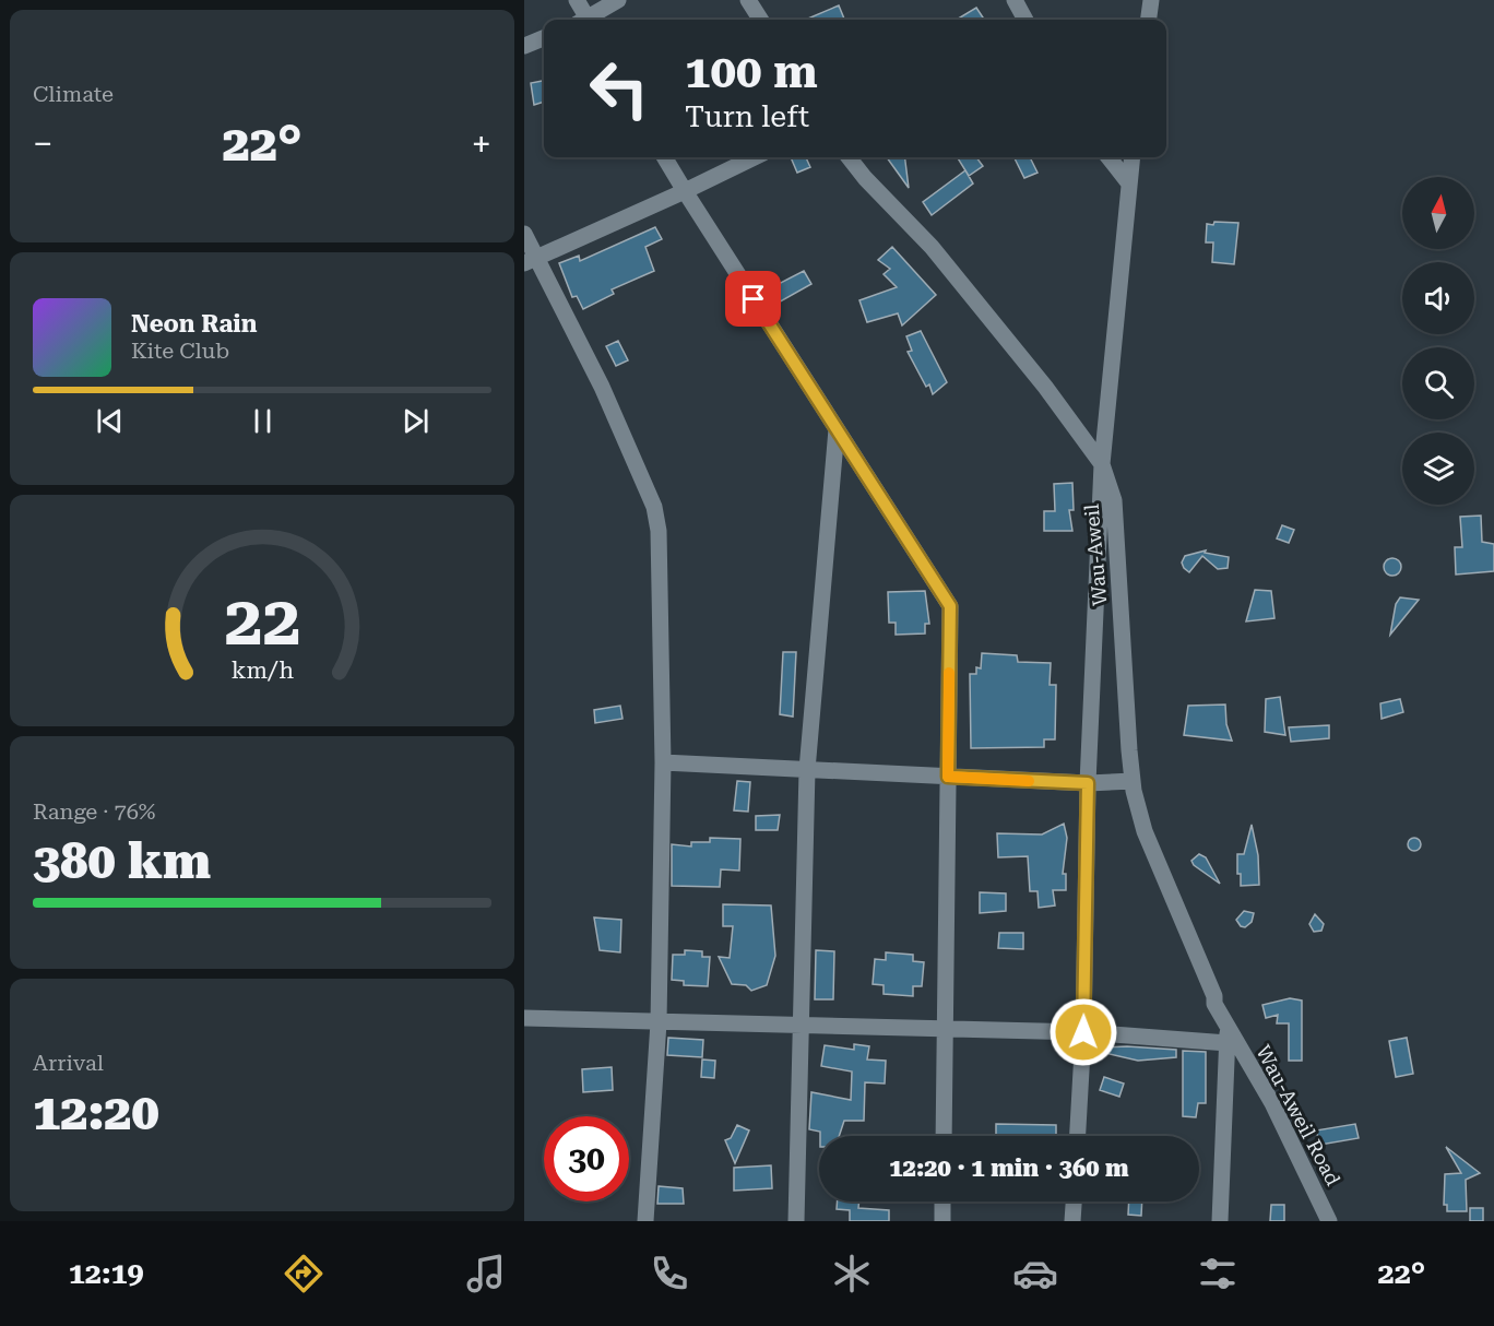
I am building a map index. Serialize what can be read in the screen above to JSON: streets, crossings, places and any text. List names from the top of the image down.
{
  "streets": {
    "street": ["Wau-Aweil", "Wau-Aweil Road"]
  },
  "crossings": [
    ["Wau-Aweil", "Wau-Aweil Road"]
  ],
  "north": "top",
  "page": {
    "tile": [
      "Climate",
      ["Range · 76%", "380 km"],
      ["Arrival", "12:20"]
    ],
    "turn": ["100 m", "Turn left"],
    "heat": ["−", "22°", "+"],
    "song": ["Neon Rain", "Kite Club"],
    "limit": "30",
    "trip": "12:20 · 1 min · 360 m",
    "tabs": ["12:19", "22°"],
    "gauge": ["22", "km/h"]
  }
}
